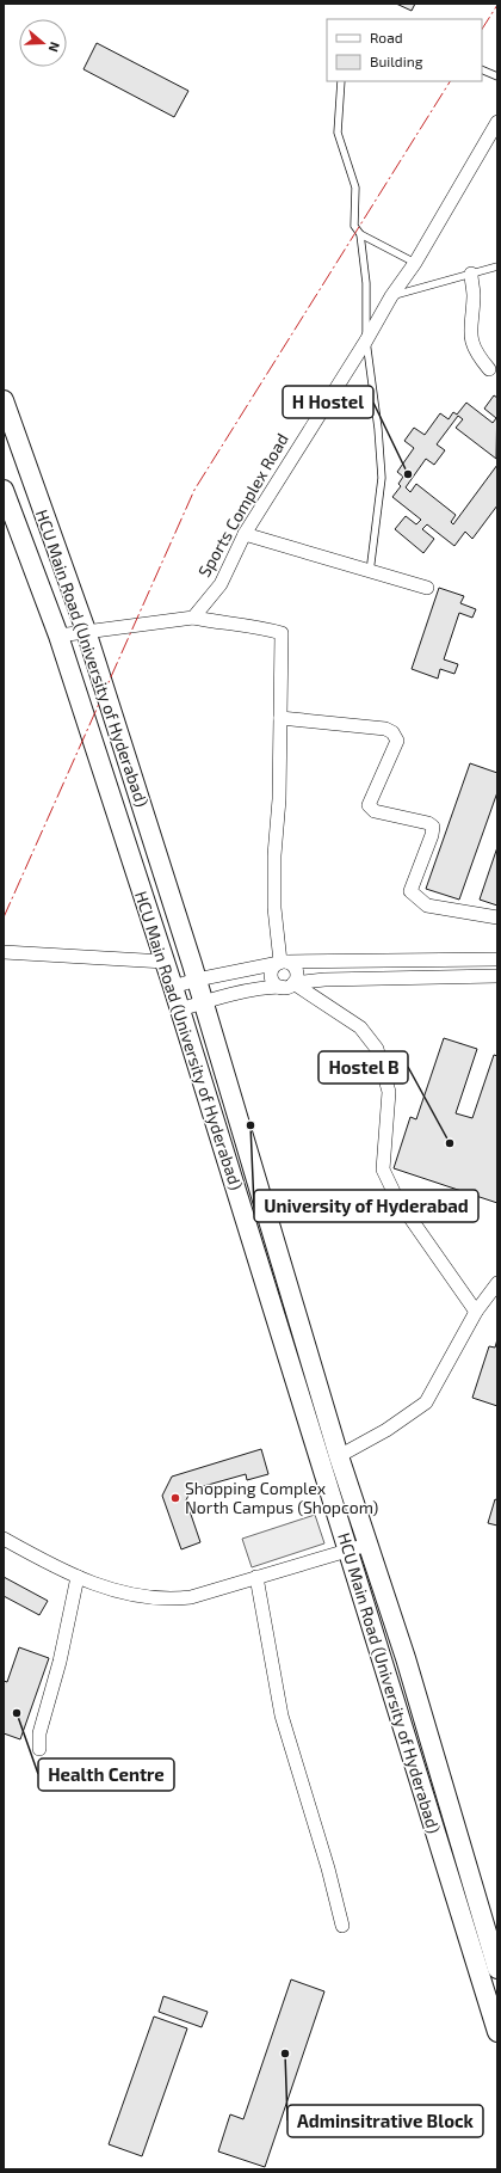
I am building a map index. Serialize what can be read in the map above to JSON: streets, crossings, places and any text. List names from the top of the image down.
{
  "streets": {
    "street": ["Sports Complex Road", "HCU Main Road (University of Hyderabad)"]
  },
  "places": [
    "H Hostel",
    "University of Hyderabad",
    "Hostel B",
    "Shopping Complex North Campus (Shopcom)",
    "Health Centre",
    "Adminsitrative Block"
  ],
  "legend": ["Road", "Building"],
  "north": "right"
}
